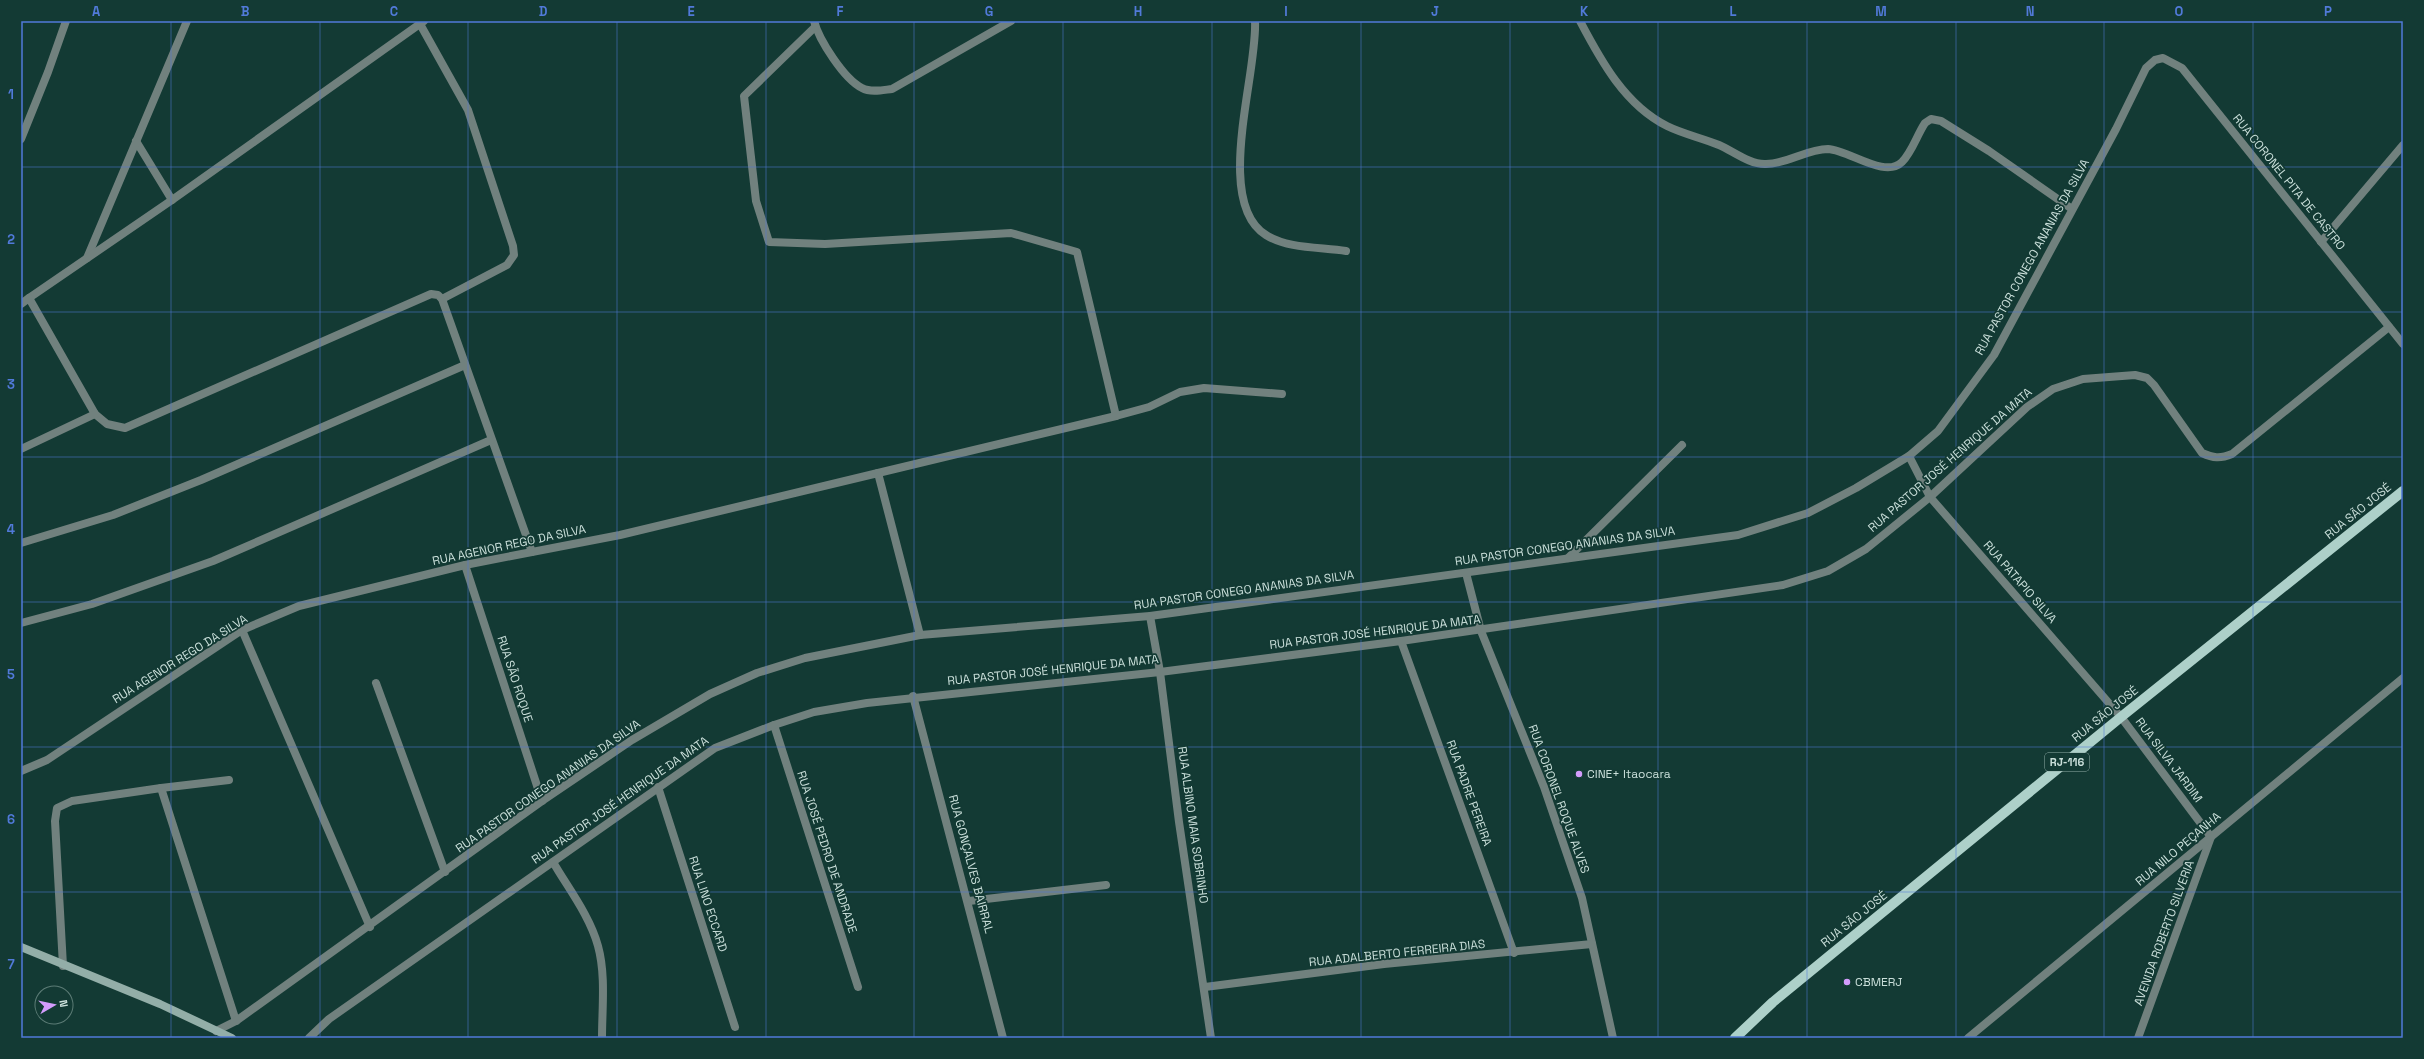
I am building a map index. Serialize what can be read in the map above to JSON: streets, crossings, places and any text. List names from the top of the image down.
{
  "streets": {
    "main road": ["RUA SÃO JOSÉ", "RJ-116"],
    "street": [
      "RUA CORONEL PITA DE CASTRO",
      "RUA PASTOR CONEGO ANANIAS DA SILVA",
      "RUA PASTOR JOSÉ HENRIQUE DA MATA",
      "RUA AGENOR REGO DA SILVA",
      "RUA PATAPIO SILVA",
      "RUA SÃO ROQUE",
      "RUA SILVA JARDIM",
      "RUA PADRE PEREIRA",
      "RUA CORONEL ROQUE ALVES",
      "RUA ALBINO MAIA SOBRINHO",
      "RUA NILO PEÇANHA",
      "RUA JOSÉ PEDRO DE ANDRADE",
      "RUA GONÇALVES BAIRRAL",
      "RUA LINO ECCARD",
      "AVENIDA ROBERTO SILVERIA",
      "RUA ADALBERTO FERREIRA DIAS"
    ]
  },
  "crossings": [
    ["RUA CORONEL PITA DE CASTRO", "RUA PASTOR CONEGO ANANIAS DA SILVA"],
    ["RUA CORONEL PITA DE CASTRO", "RUA PASTOR JOSÉ HENRIQUE DA MATA"],
    ["RUA PASTOR CONEGO ANANIAS DA SILVA", "RUA PATAPIO SILVA"],
    ["RUA PASTOR CONEGO ANANIAS DA SILVA", "RUA SÃO ROQUE"],
    ["RUA PASTOR CONEGO ANANIAS DA SILVA", "RUA CORONEL ROQUE ALVES"],
    ["RUA PASTOR CONEGO ANANIAS DA SILVA", "RUA ALBINO MAIA SOBRINHO"],
    ["RUA PASTOR JOSÉ HENRIQUE DA MATA", "RUA PATAPIO SILVA"],
    ["RUA PASTOR JOSÉ HENRIQUE DA MATA", "RUA PADRE PEREIRA"],
    ["RUA PASTOR JOSÉ HENRIQUE DA MATA", "RUA CORONEL ROQUE ALVES"],
    ["RUA PASTOR JOSÉ HENRIQUE DA MATA", "RUA ALBINO MAIA SOBRINHO"],
    ["RUA PASTOR JOSÉ HENRIQUE DA MATA", "RUA JOSÉ PEDRO DE ANDRADE"],
    ["RUA PASTOR JOSÉ HENRIQUE DA MATA", "RUA GONÇALVES BAIRRAL"],
    ["RUA PASTOR JOSÉ HENRIQUE DA MATA", "RUA LINO ECCARD"],
    ["RUA SÃO JOSÉ", "RUA PATAPIO SILVA"],
    ["RUA SÃO JOSÉ", "RUA SILVA JARDIM"],
    ["RUA AGENOR REGO DA SILVA", "RUA SÃO ROQUE"],
    ["RUA PATAPIO SILVA", "RUA SILVA JARDIM"],
    ["RUA SILVA JARDIM", "RUA NILO PEÇANHA"],
    ["RUA SILVA JARDIM", "AVENIDA ROBERTO SILVERIA"],
    ["RUA PADRE PEREIRA", "RUA ADALBERTO FERREIRA DIAS"],
    ["RUA CORONEL ROQUE ALVES", "RUA ADALBERTO FERREIRA DIAS"],
    ["RUA ALBINO MAIA SOBRINHO", "RUA ADALBERTO FERREIRA DIAS"],
    ["RUA NILO PEÇANHA", "AVENIDA ROBERTO SILVERIA"]
  ],
  "places": ["CINE+ Itaocara", "CBMERJ"],
  "north": "right",
  "grid": {
    "columns": [
      "A",
      "B",
      "C",
      "D",
      "E",
      "F",
      "G",
      "H",
      "I",
      "J",
      "K",
      "L",
      "M",
      "N",
      "O",
      "P"
    ],
    "rows": [
      "1",
      "2",
      "3",
      "4",
      "5",
      "6",
      "7"
    ]
  }
}
